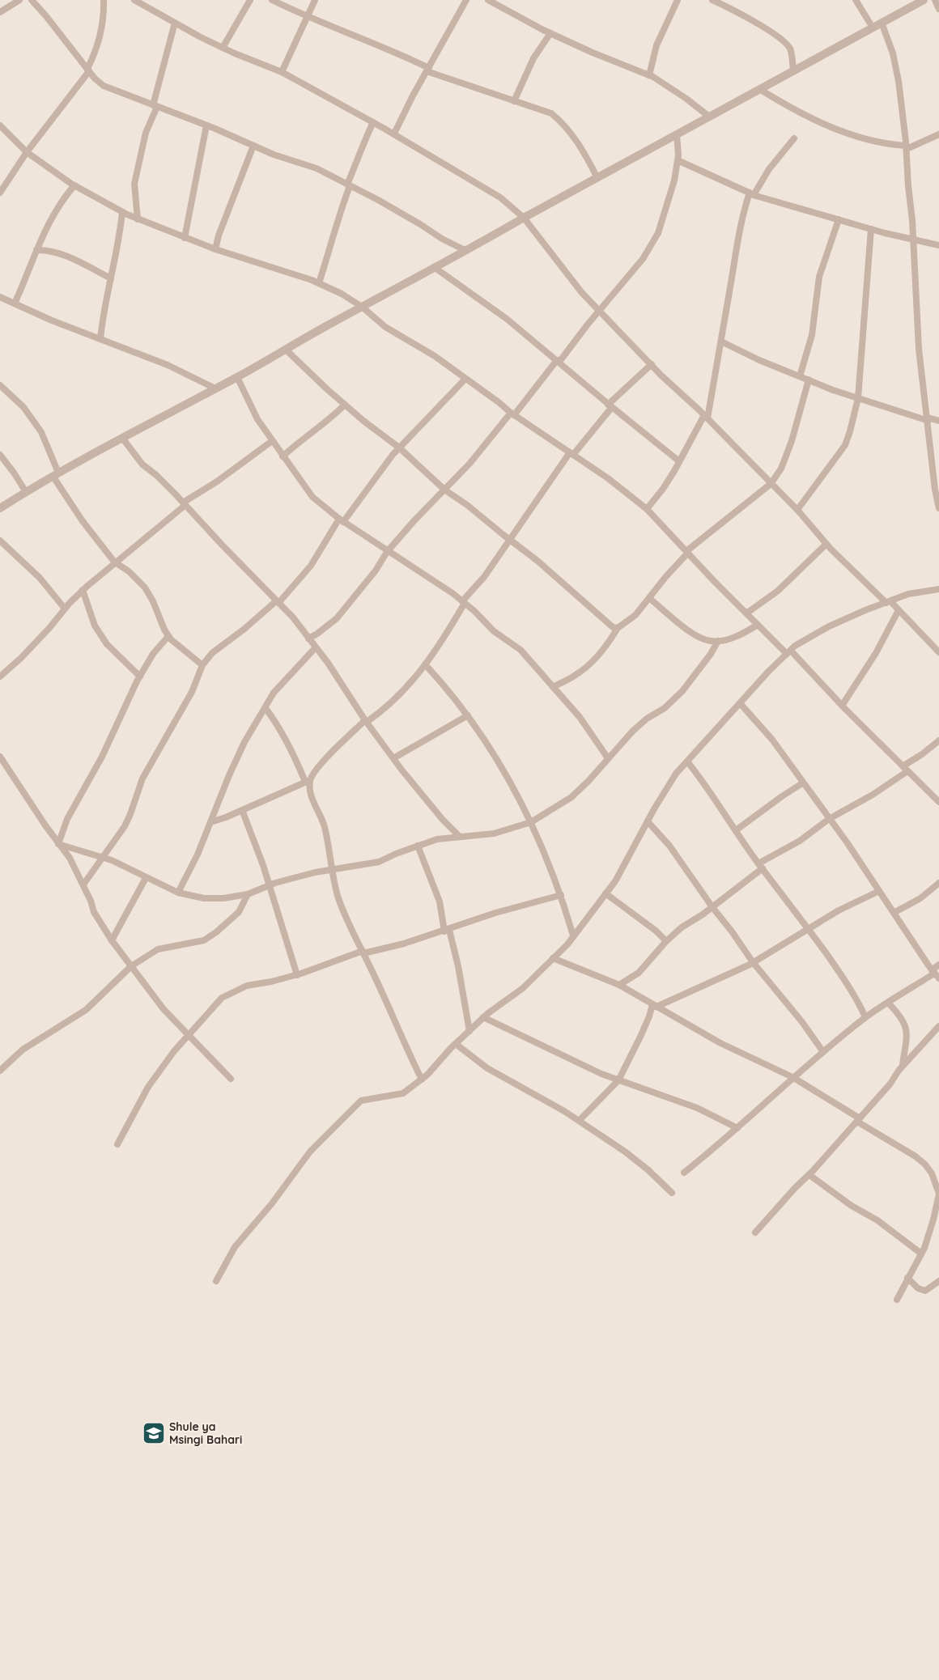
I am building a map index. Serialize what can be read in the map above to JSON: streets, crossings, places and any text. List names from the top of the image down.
{
  "places": {
    "school or university": ["Shule ya Msingi Bahari"]
  }
}
